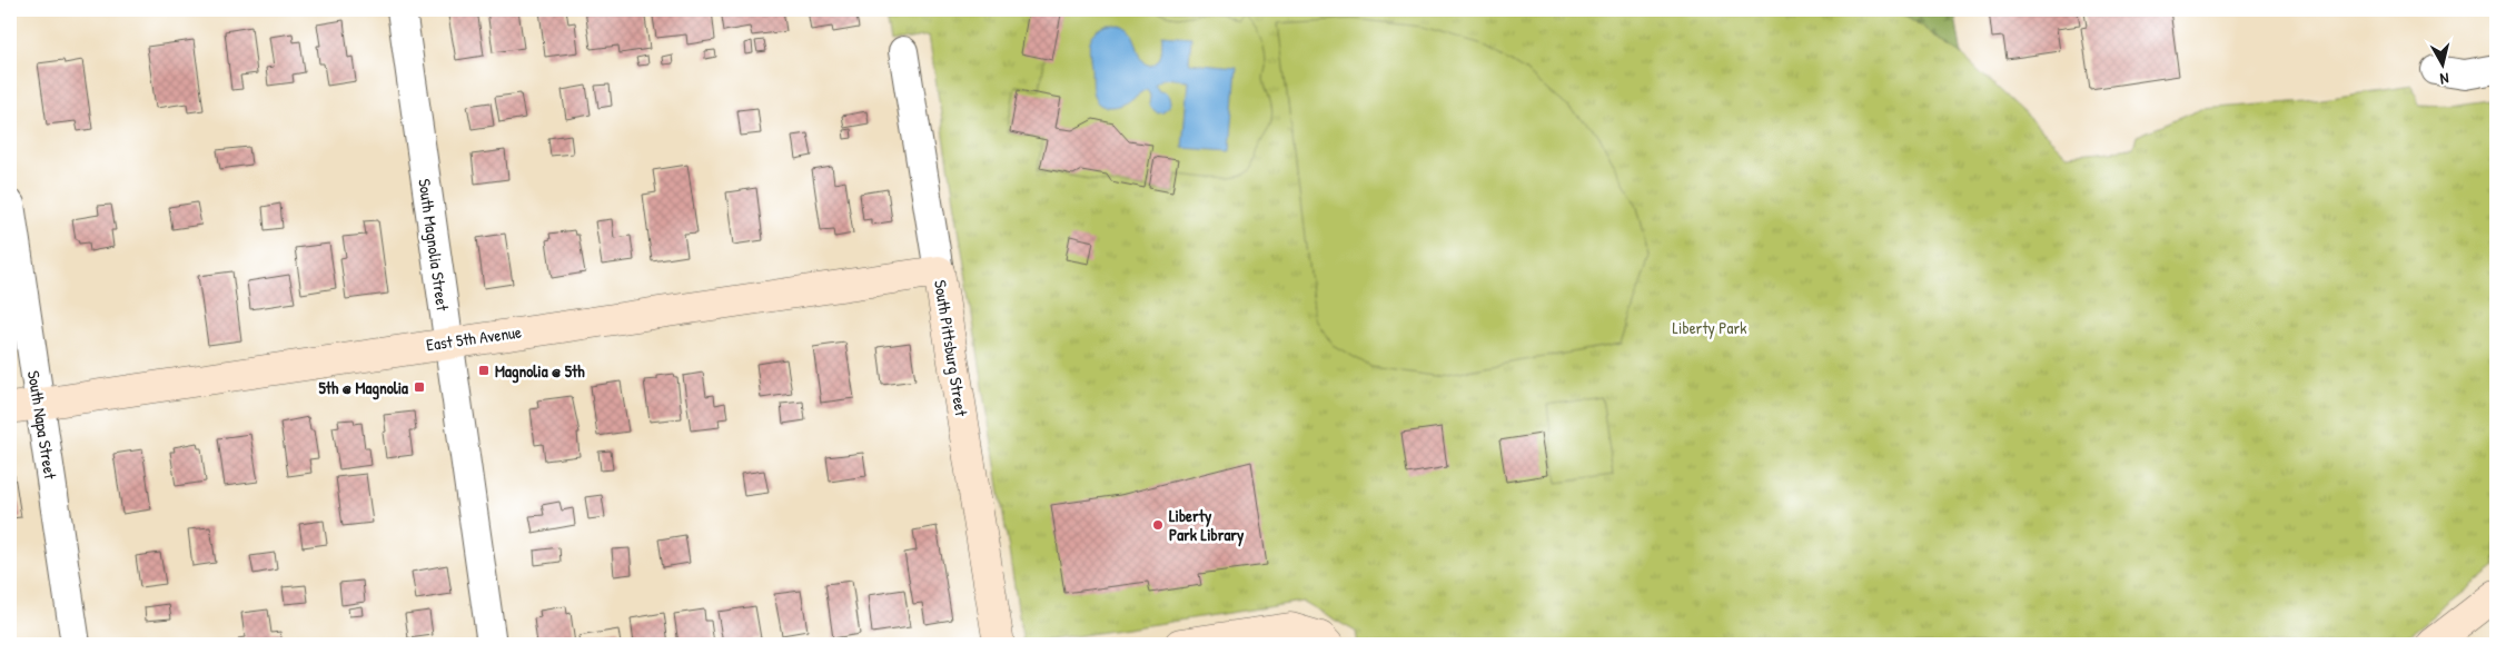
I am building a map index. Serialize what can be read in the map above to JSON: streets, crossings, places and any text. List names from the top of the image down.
{
  "streets": {
    "street": [
      "South Magnolia Street",
      "East 5th Avenue",
      "South Pittsburg Street",
      "South Napa Street"
    ]
  },
  "crossings": [
    ["South Magnolia Street", "East 5th Avenue"],
    ["East 5th Avenue", "South Pittsburg Street"],
    ["East 5th Avenue", "South Napa Street"]
  ],
  "parks": ["Liberty Park"],
  "places": {
    "transit": ["Magnolia @ 5th", "5th @ Magnolia"],
    "other": ["Liberty Park Library"]
  },
  "north": "bottom"
}
